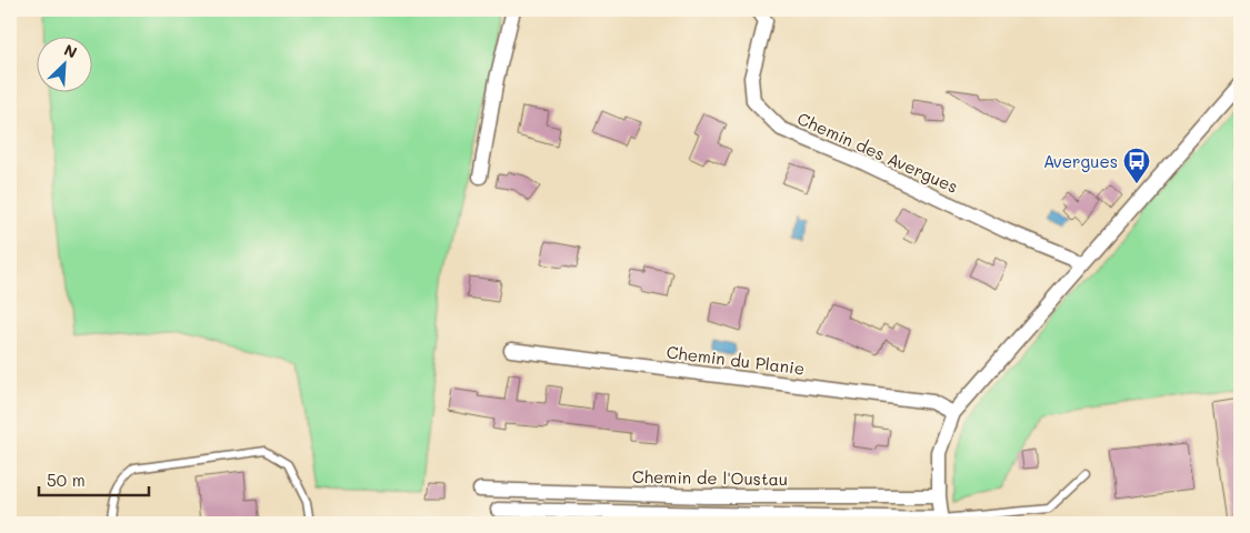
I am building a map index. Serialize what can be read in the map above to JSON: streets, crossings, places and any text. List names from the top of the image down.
{
  "streets": {
    "street": ["Chemin des Avergues", "Chemin du Planie", "Chemin de l'Oustau"]
  },
  "places": {
    "bus stop": ["Avergues"]
  },
  "scale_bar": "50 m",
  "north": "top right"
}
